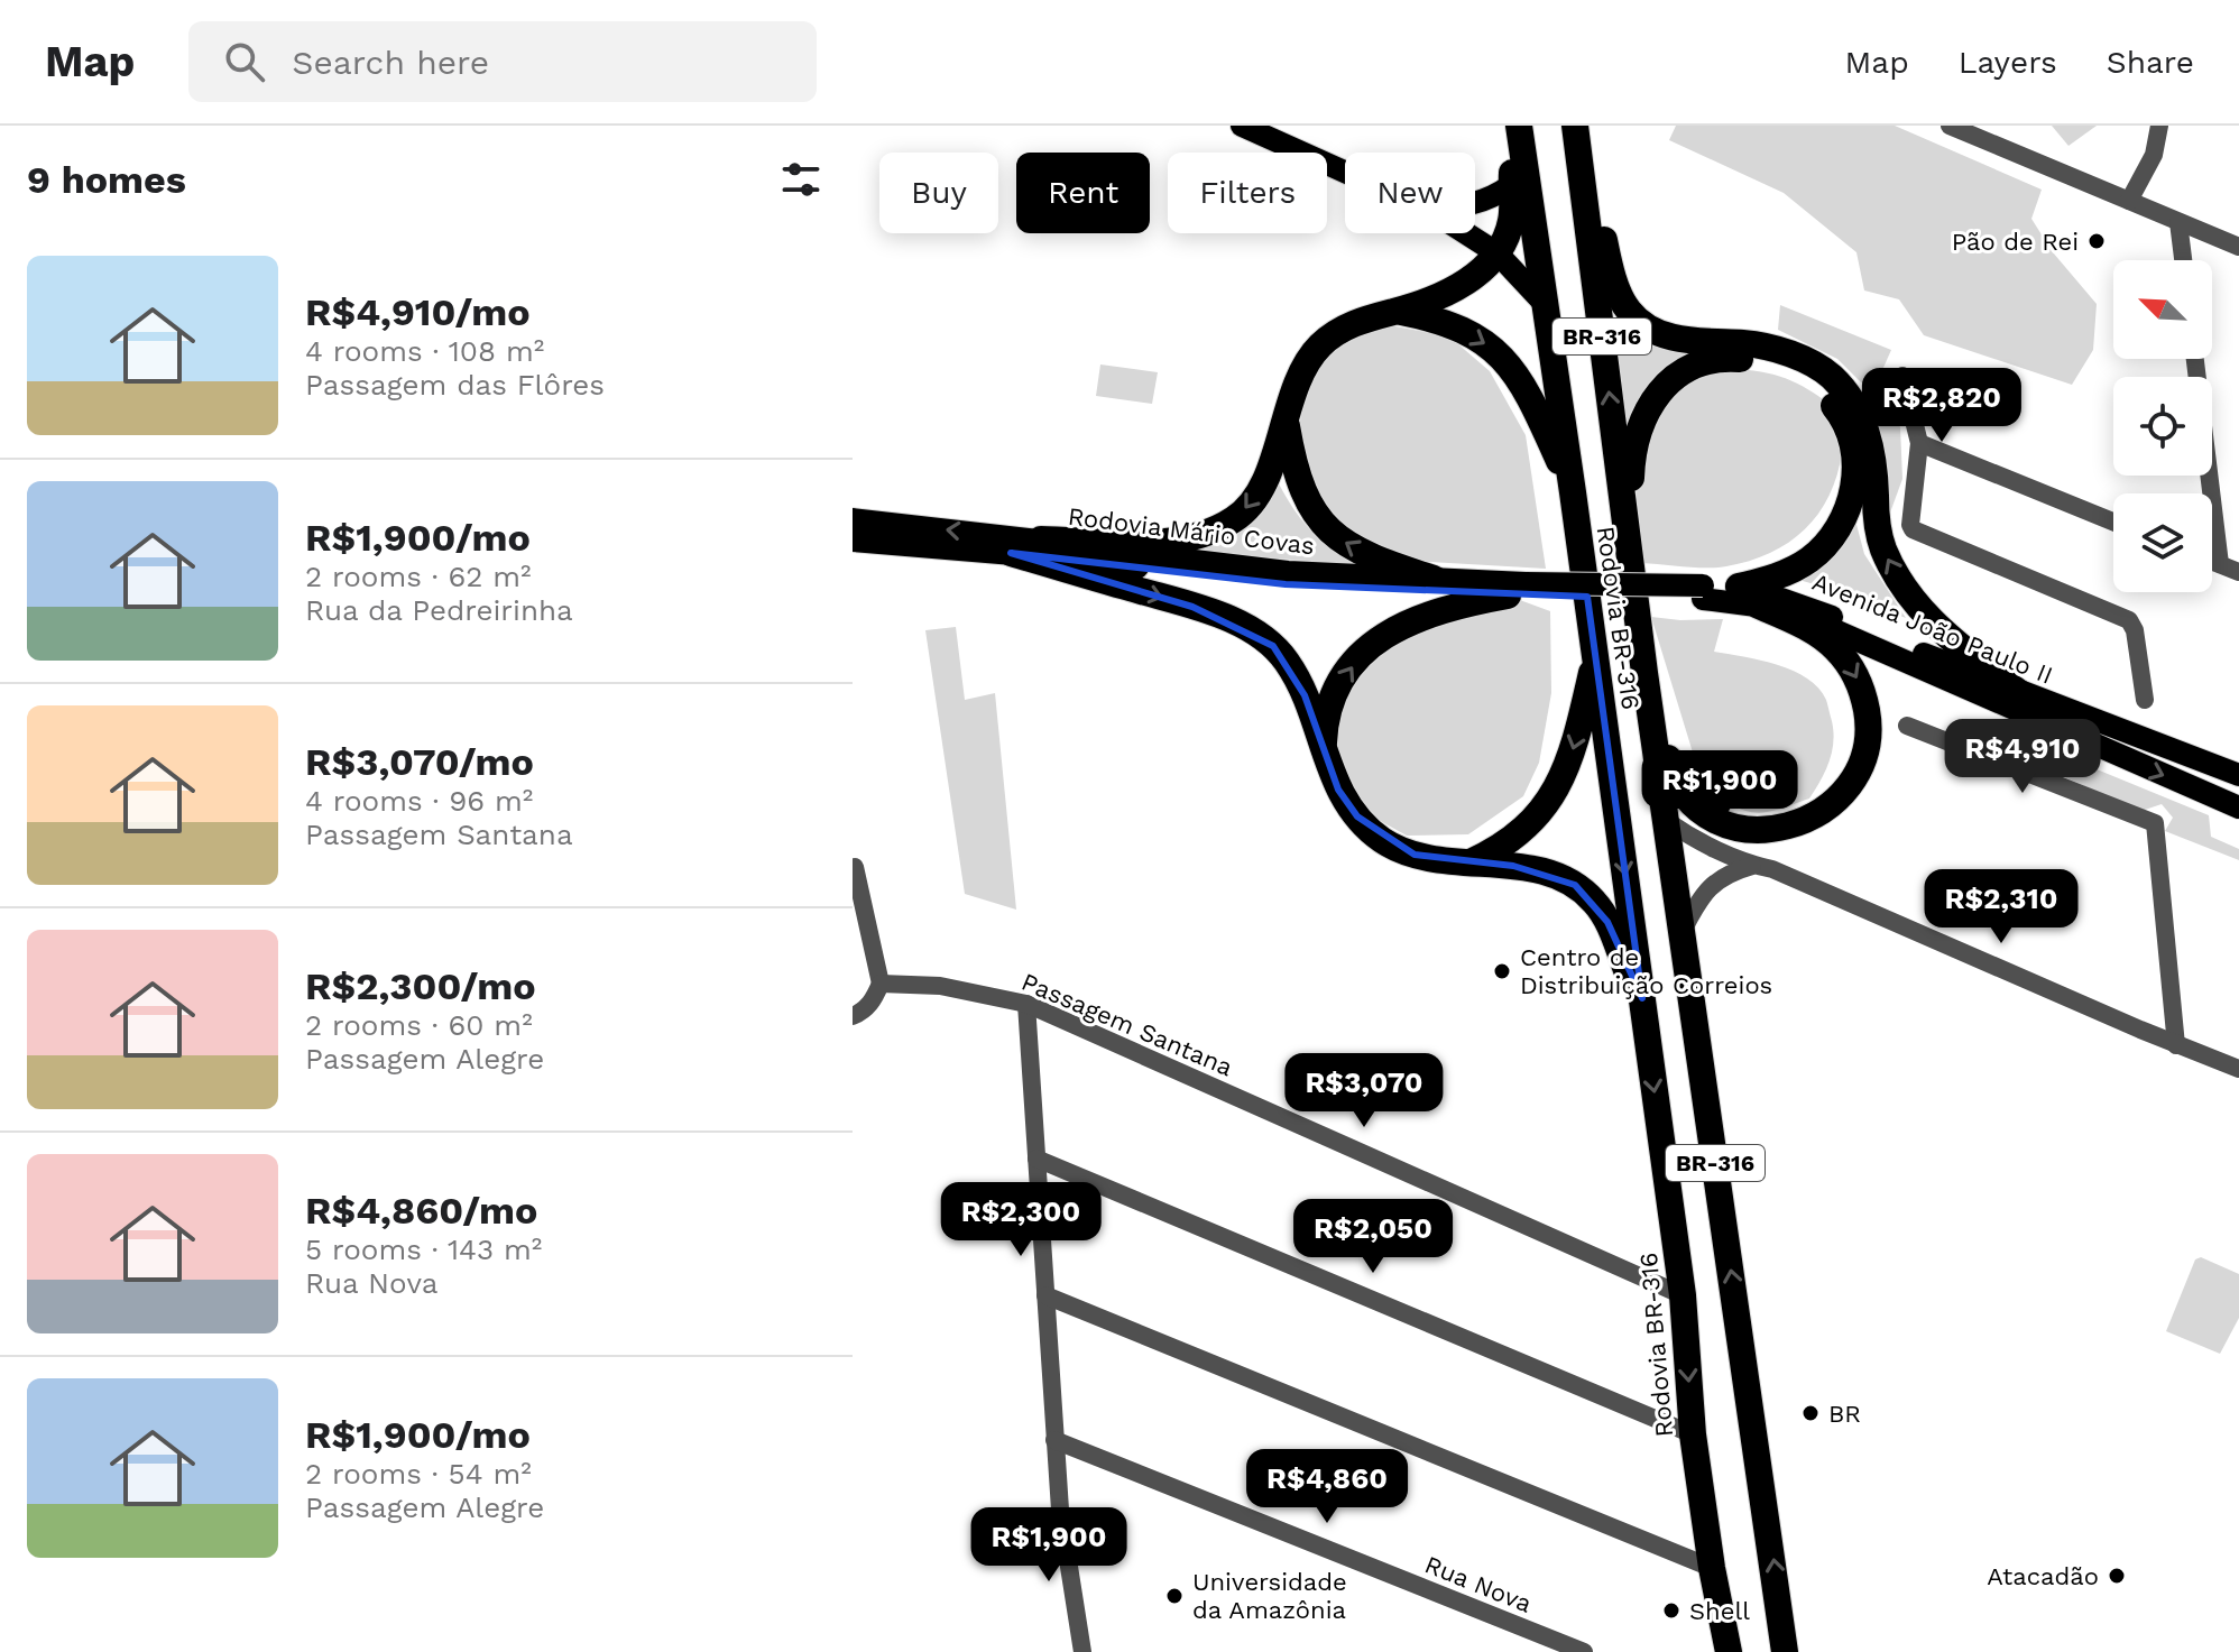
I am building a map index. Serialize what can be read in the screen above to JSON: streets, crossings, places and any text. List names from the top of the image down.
{
  "streets": {
    "highway": ["BR-316", "Rodovia BR-316"],
    "main road": ["Rodovia Mário Covas", "Avenida João Paulo II"],
    "street": ["Passagem Santana", "Rua Nova"]
  },
  "crossings": [
    ["Rodovia Mário Covas", "Avenida João Paulo II"],
    ["Rodovia BR-316", "Passagem Santana"]
  ],
  "places": [
    "Pão de Rei",
    "Centro de Distribuição Correios",
    "BR",
    "Atacadão",
    "Universidade da Amazônia",
    "Shell"
  ],
  "north": "top left",
  "page": {
    "header": "Map",
    "search": "Search here",
    "nav": ["Map", "Layers", "Share"],
    "heading": "9 homes",
    "chip": [
      "Buy",
      "Rent",
      "Filters",
      "New"
    ],
    "list": [
      {
        "name": "R$4,910/mo",
        "note": "4 rooms · 108 m² · Passagem das Flôres"
      },
      {
        "name": "R$1,900/mo",
        "note": "2 rooms · 62 m² · Rua da Pedreirinha"
      },
      {
        "name": "R$3,070/mo",
        "note": "4 rooms · 96 m² · Passagem Santana"
      },
      {
        "name": "R$2,300/mo",
        "note": "2 rooms · 60 m² · Passagem Alegre"
      },
      {
        "name": "R$4,860/mo",
        "note": "5 rooms · 143 m² · Rua Nova"
      },
      {
        "name": "R$1,900/mo",
        "note": "2 rooms · 54 m² · Passagem Alegre"
      }
    ],
    "price": [
      "R$2,820",
      "R$4,910",
      "R$1,900",
      "R$2,310",
      "R$3,070",
      "R$2,300",
      "R$2,050",
      "R$4,860",
      "R$1,900"
    ]
  }
}
